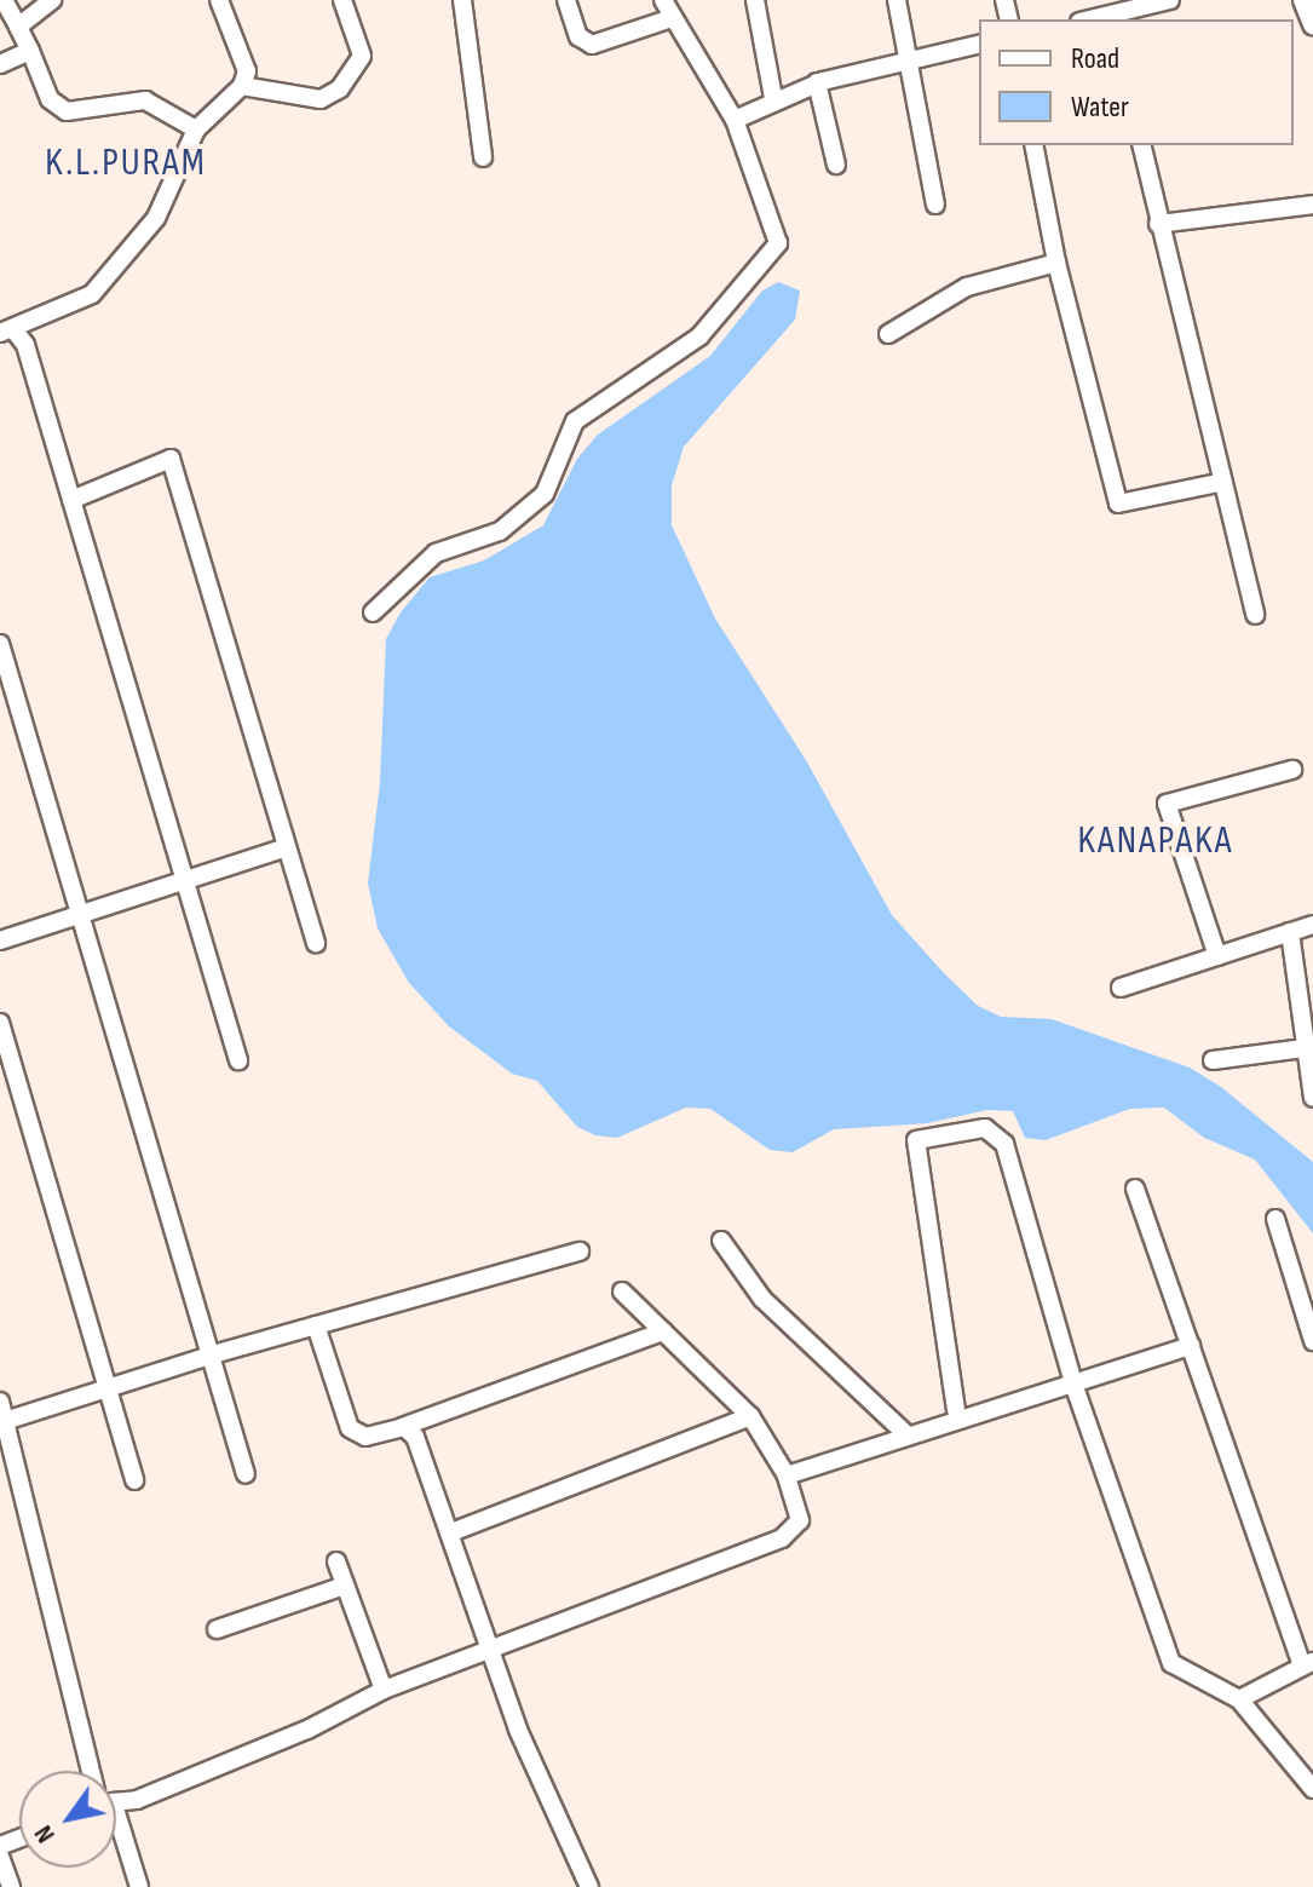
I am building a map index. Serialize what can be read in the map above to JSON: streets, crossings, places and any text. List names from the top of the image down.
{
  "districts": ["K.L.PURAM", "KANAPAKA"],
  "legend": ["Road", "Water"],
  "north": "bottom left"
}
